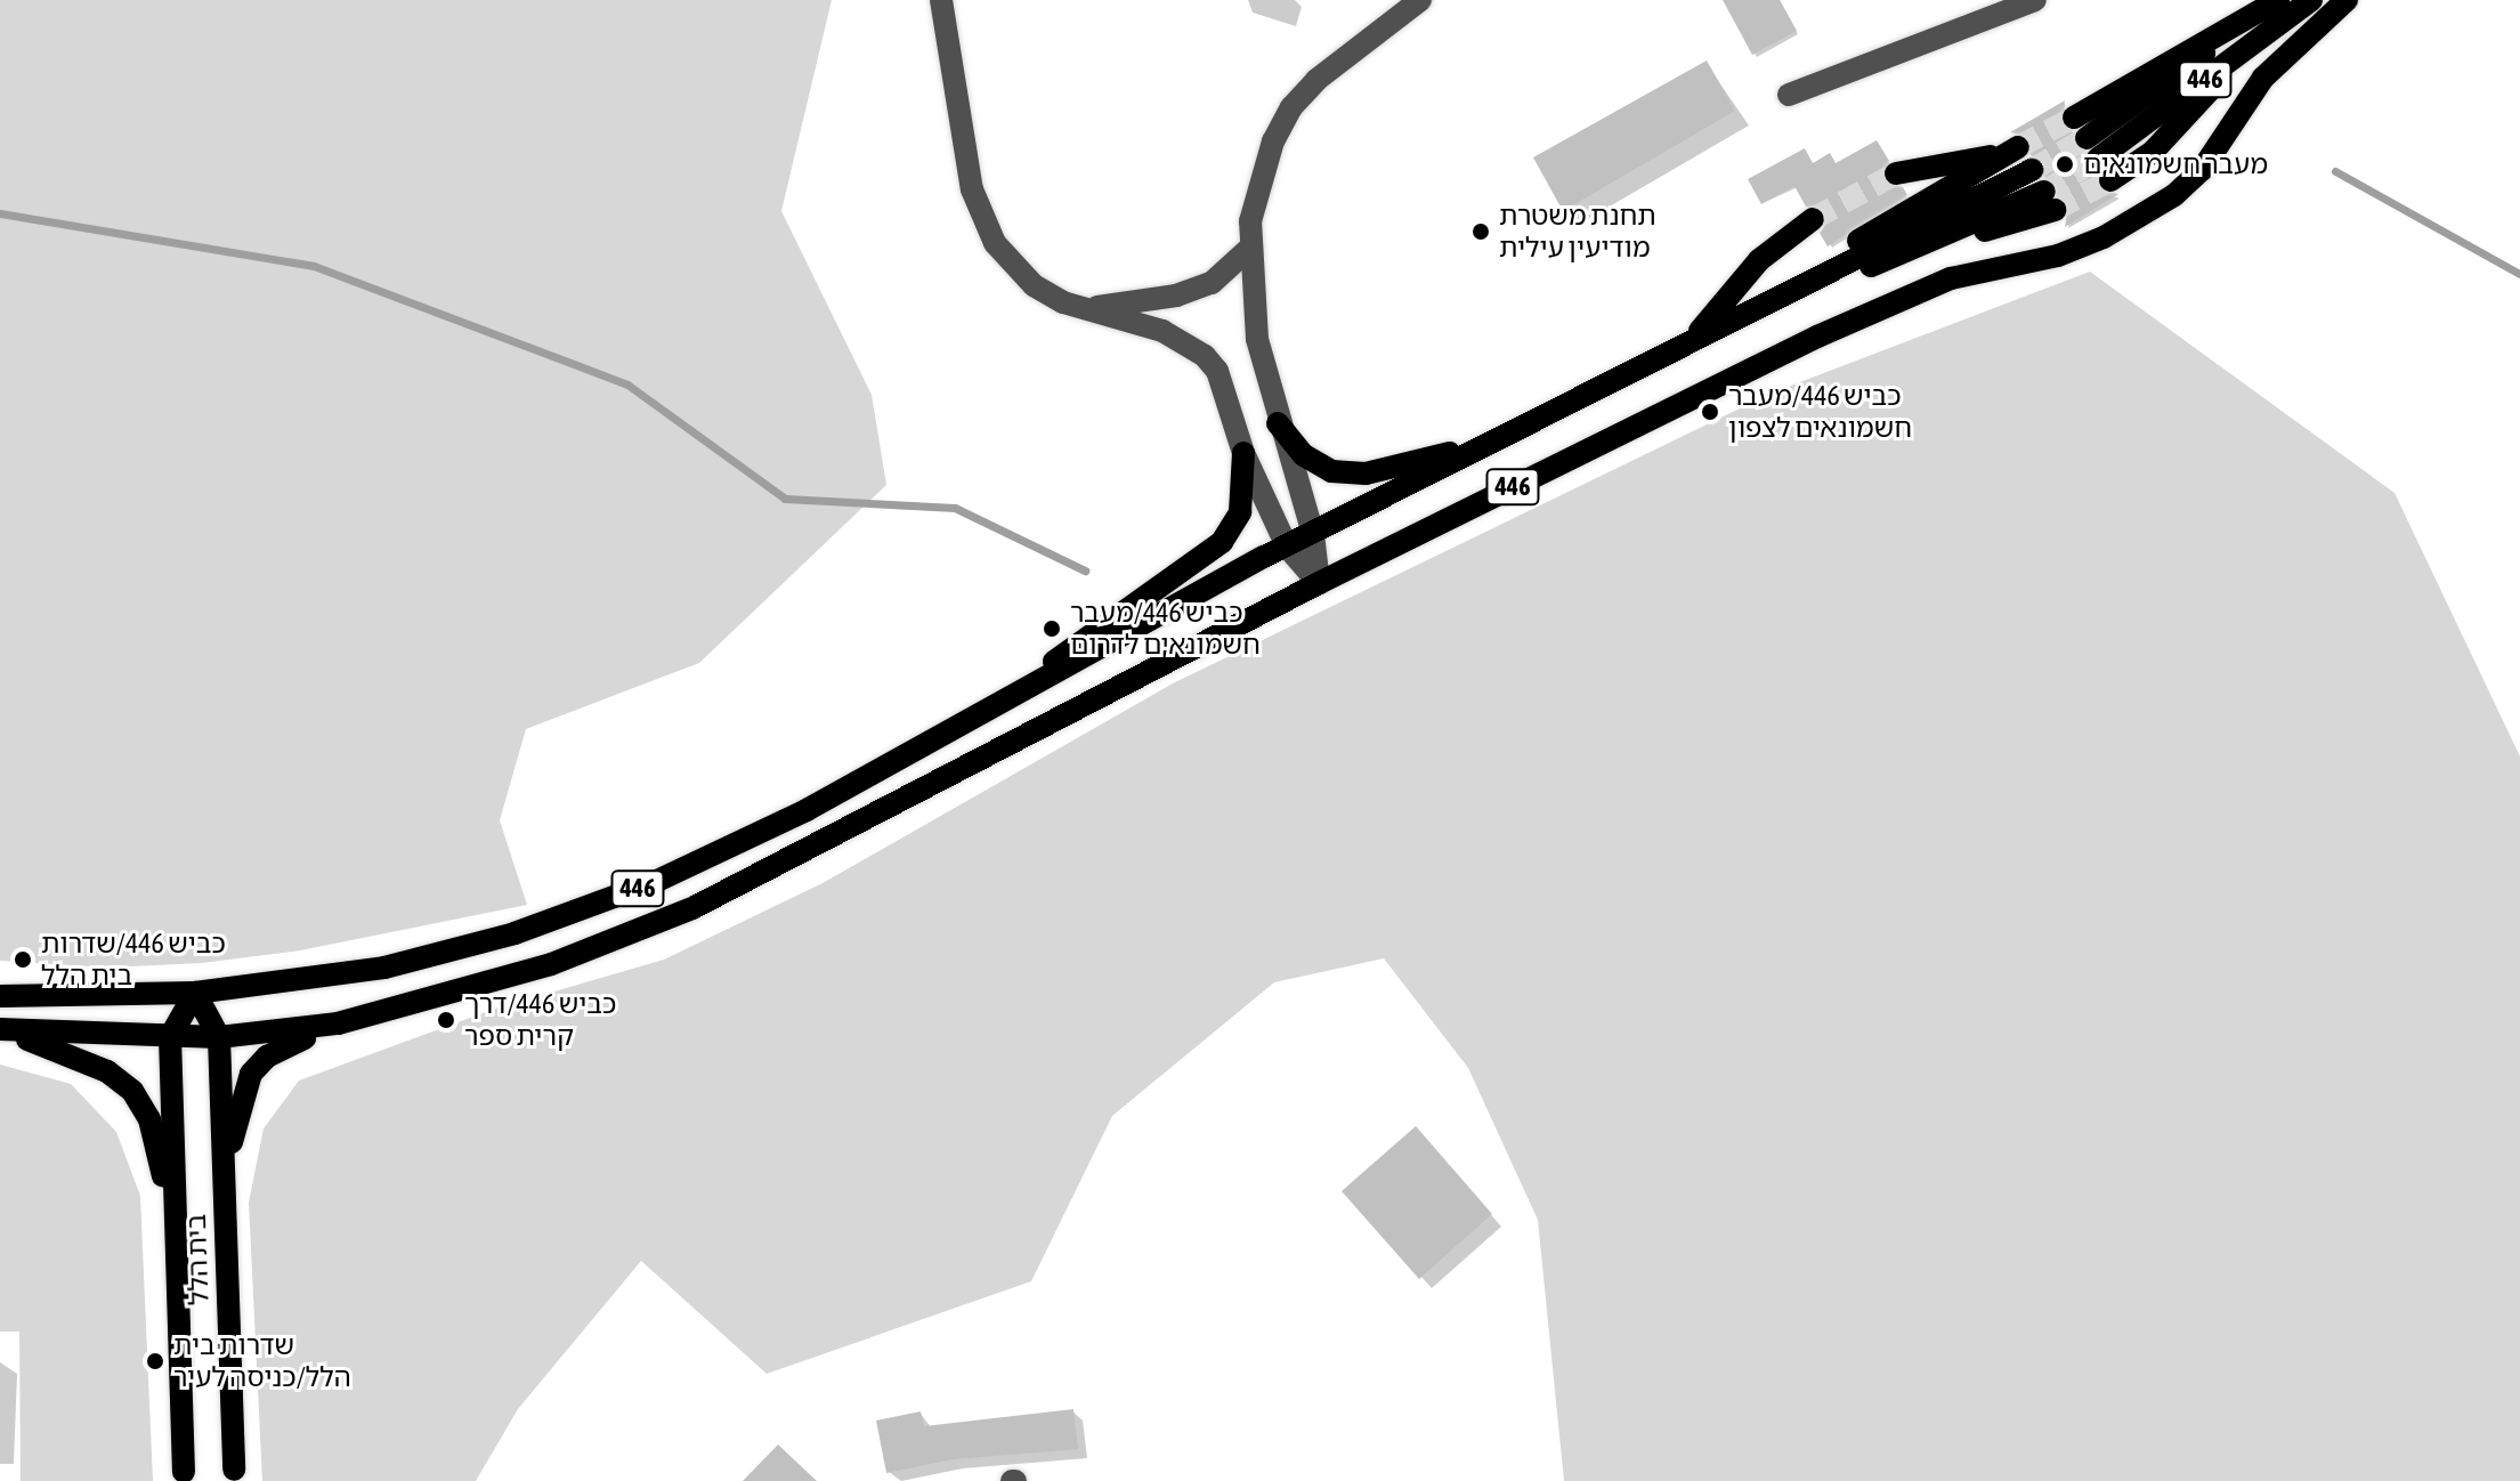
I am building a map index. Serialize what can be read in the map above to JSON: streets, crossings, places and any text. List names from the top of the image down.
{
  "streets": {
    "main road": ["446", "בית הלל"]
  },
  "crossings": [
    ["446", "בית הלל"]
  ],
  "places": [
    "מעבר חשמונאים",
    "תחנת משטרת מודיעין עילית",
    "כביש 446/מעבר חשמונאים לצפון",
    "כביש 446/מעבר חשמונאים לדרום",
    "כביש 446/שדרות בית הלל",
    "כביש 446/דרך קרית ספר",
    "שדרות בית הלל/כניסה לעיר"
  ]
}
